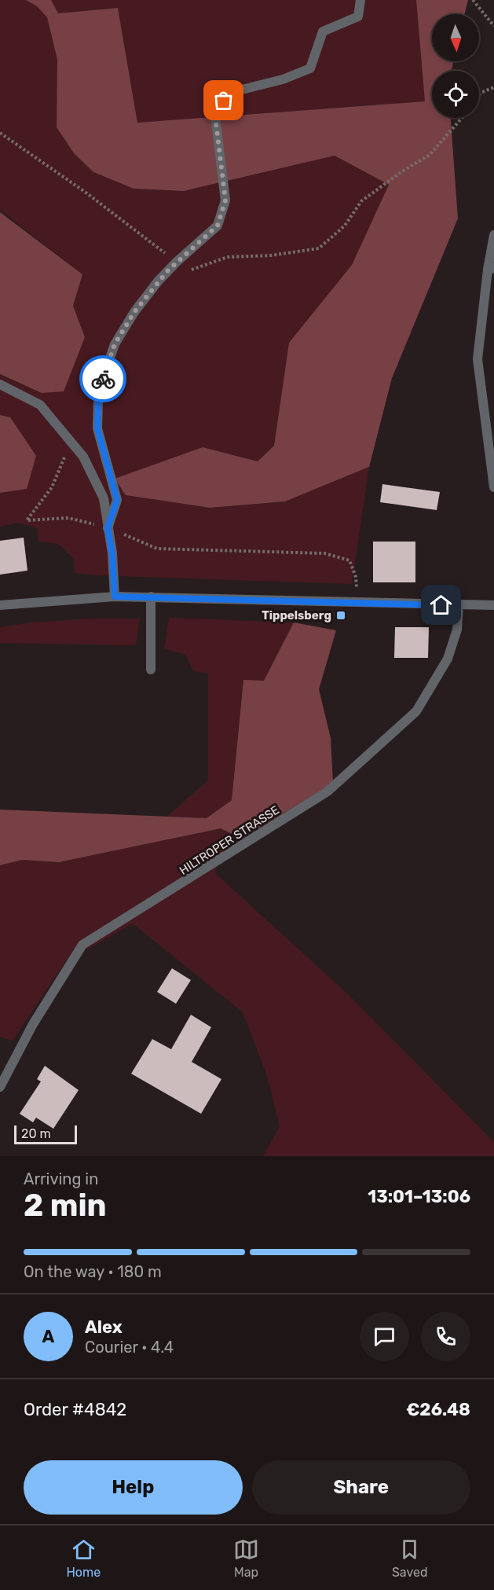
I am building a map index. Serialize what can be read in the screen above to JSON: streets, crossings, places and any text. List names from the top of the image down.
{
  "streets": {
    "street": ["HILTROPER STRASSE"]
  },
  "places": {
    "transit": ["Tippelsberg"]
  },
  "scale_bar": "20 m",
  "north": "bottom",
  "page": {
    "scale": "20 m",
    "heading": ["2 min", "Arriving in", "13:01–13:06"],
    "panel": [
      "Alex",
      "Courier · 4.4",
      "Order #4842",
      "€26.48"
    ],
    "bar": "On the way · 180 m",
    "round": "A",
    "buttons": ["Help", "Share"],
    "tabs": ["Home", "Map", "Saved"]
  }
}
